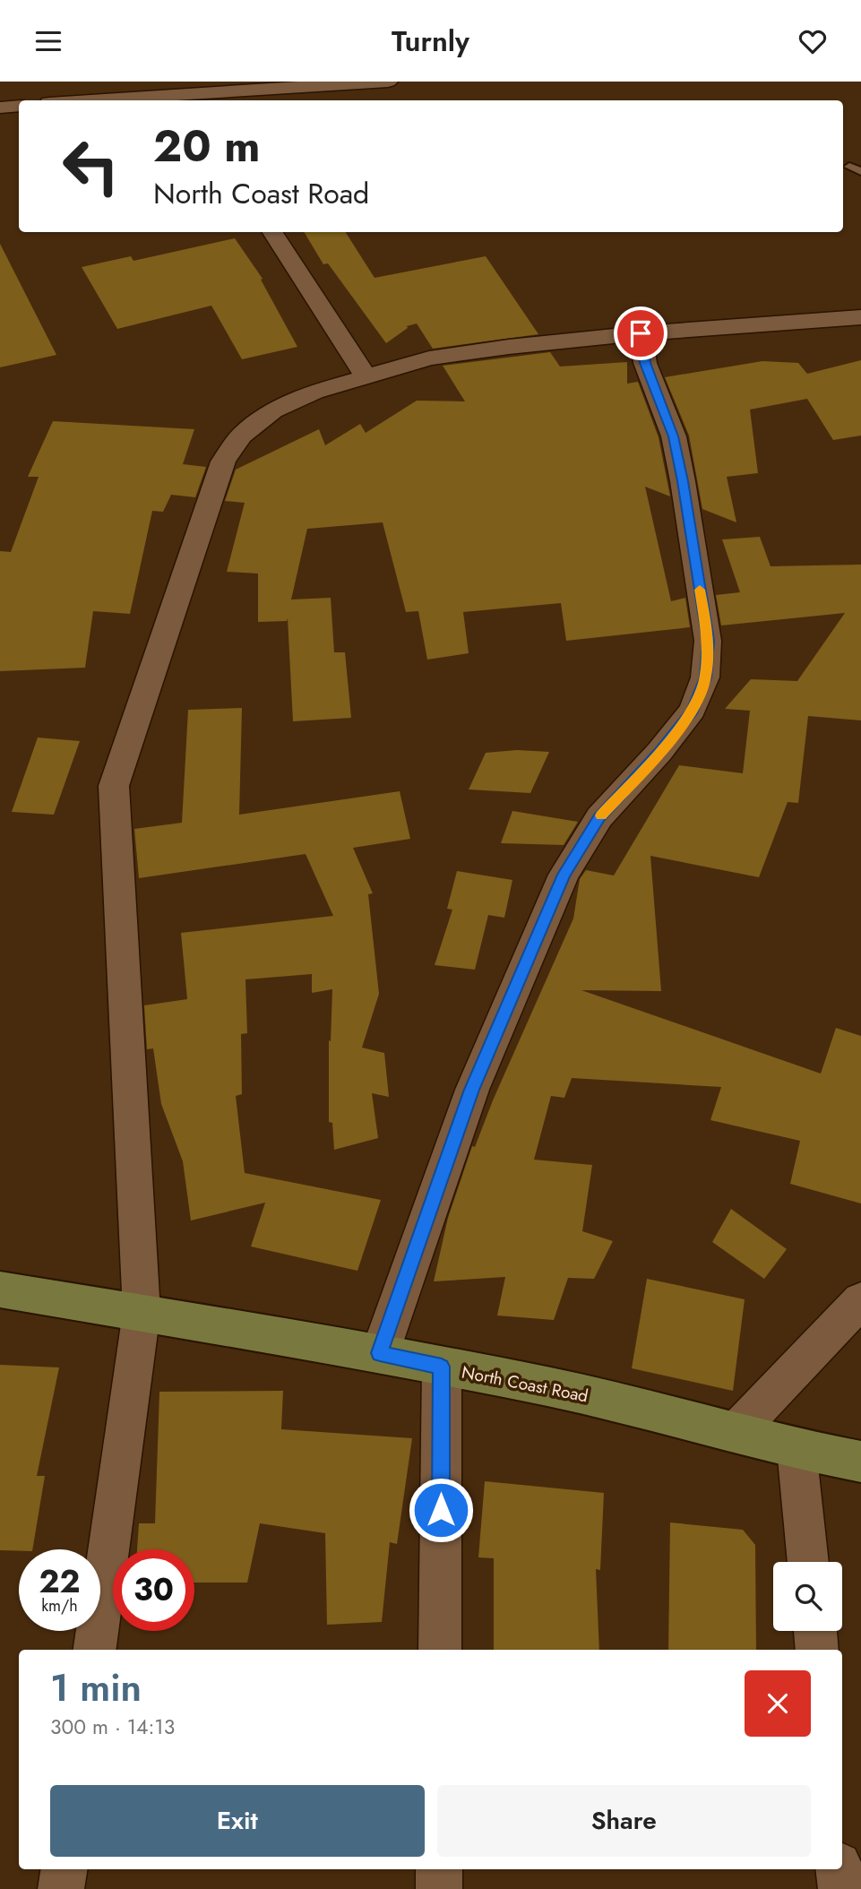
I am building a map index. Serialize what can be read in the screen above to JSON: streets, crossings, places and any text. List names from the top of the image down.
{
  "streets": {
    "main road": ["North Coast Road"]
  },
  "page": {
    "header": "Turnly",
    "turn": ["20 m", "North Coast Road"],
    "speed": "22 km/h",
    "limit": "30",
    "heading": ["1 min", "300 m · 14:13"],
    "buttons": ["Exit", "Share"]
  }
}
